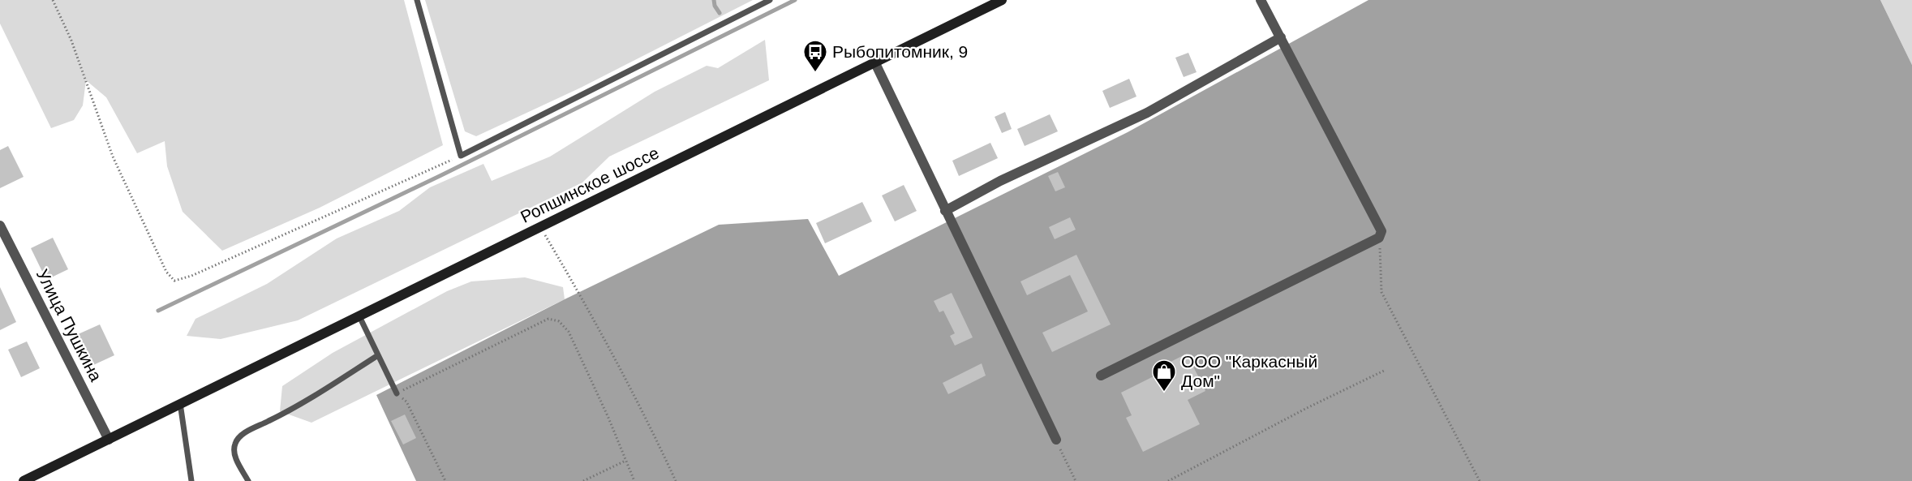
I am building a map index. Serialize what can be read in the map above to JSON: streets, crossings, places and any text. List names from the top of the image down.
{
  "streets": {
    "main road": ["Ропшинское шоссе"],
    "street": ["Улица Пушкина"]
  },
  "crossings": [
    ["Ропшинское шоссе", "Улица Пушкина"]
  ],
  "places": {
    "bus stop": ["Рыбопитомник, 9"],
    "shop": ["ООО \"Каркасный Дом\""]
  }
}
